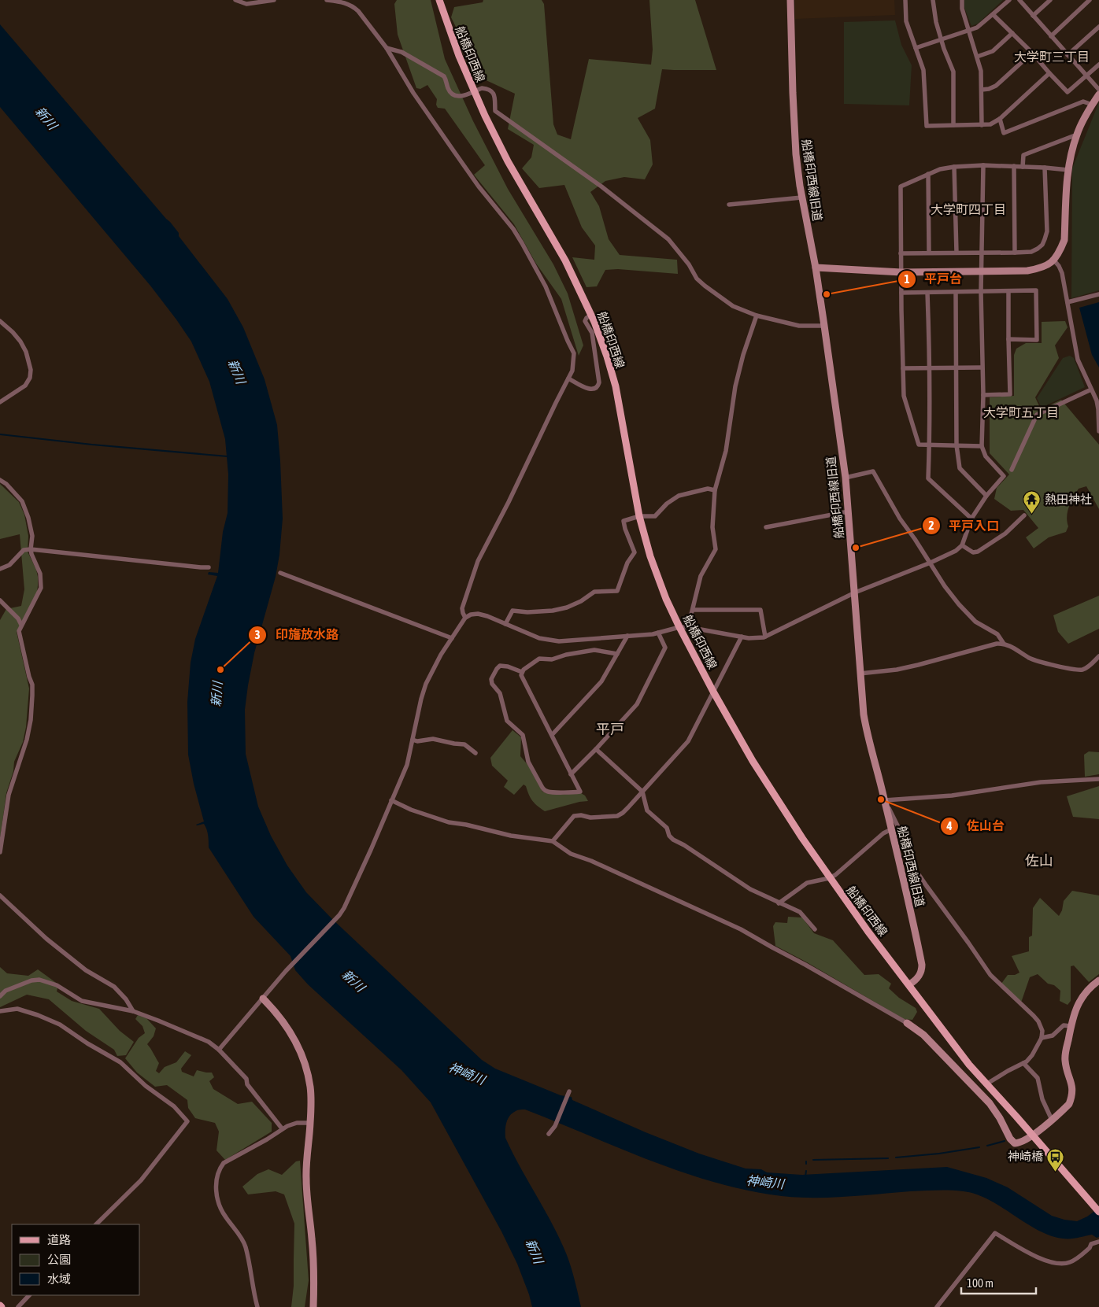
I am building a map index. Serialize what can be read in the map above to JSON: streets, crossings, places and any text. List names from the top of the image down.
{
  "streets": {
    "main road": ["船橋印西線"],
    "street": ["船橋印西線旧道"]
  },
  "crossings": [
    ["船橋印西線", "船橋印西線旧道"]
  ],
  "districts": [
    "大学町三丁目",
    "大学町四丁目",
    "大学町五丁目",
    "平戸",
    "佐山"
  ],
  "water": ["新川", "神崎川"],
  "places": {
    "other": [
      "平戸台",
      "平戸入口",
      "印旛放水路",
      "佐山台"
    ],
    "temple": ["熱田神社"],
    "bus stop": ["神崎橋"]
  },
  "legend": ["道路", "公園", "水域"],
  "scale_bar": "100 m"
}
